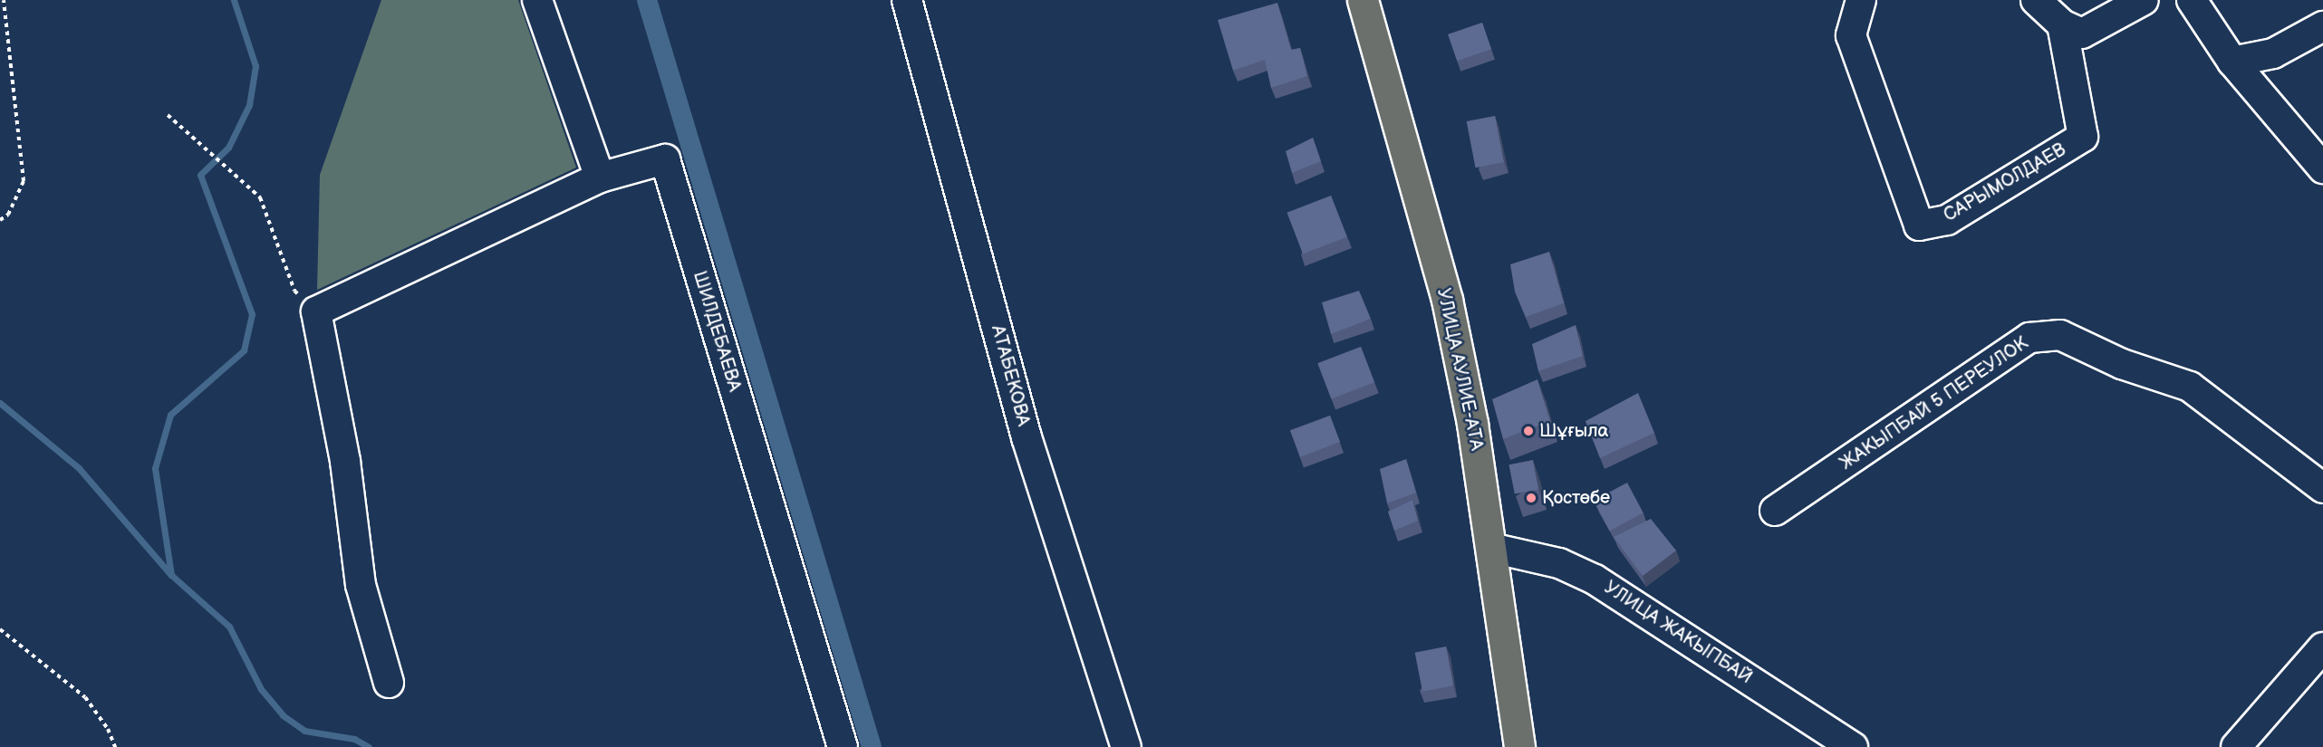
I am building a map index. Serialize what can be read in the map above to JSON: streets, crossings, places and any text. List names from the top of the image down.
{
  "streets": {
    "main road": ["УЛИЦА АУЛИЕ-АТА"],
    "street": [
      "САРЫМОЛДАЕВ",
      "ШИЛДЕБАЕВА",
      "АТАБЕКОВА",
      "ЖАКЫПБАЙ 5 ПЕРЕУЛОК",
      "УЛИЦА ЖАКЫПБАЙ"
    ]
  },
  "crossings": [
    ["УЛИЦА АУЛИЕ-АТА", "УЛИЦА ЖАКЫПБАЙ"]
  ],
  "places": ["Шұғыла", "Қостөбе"]
}
